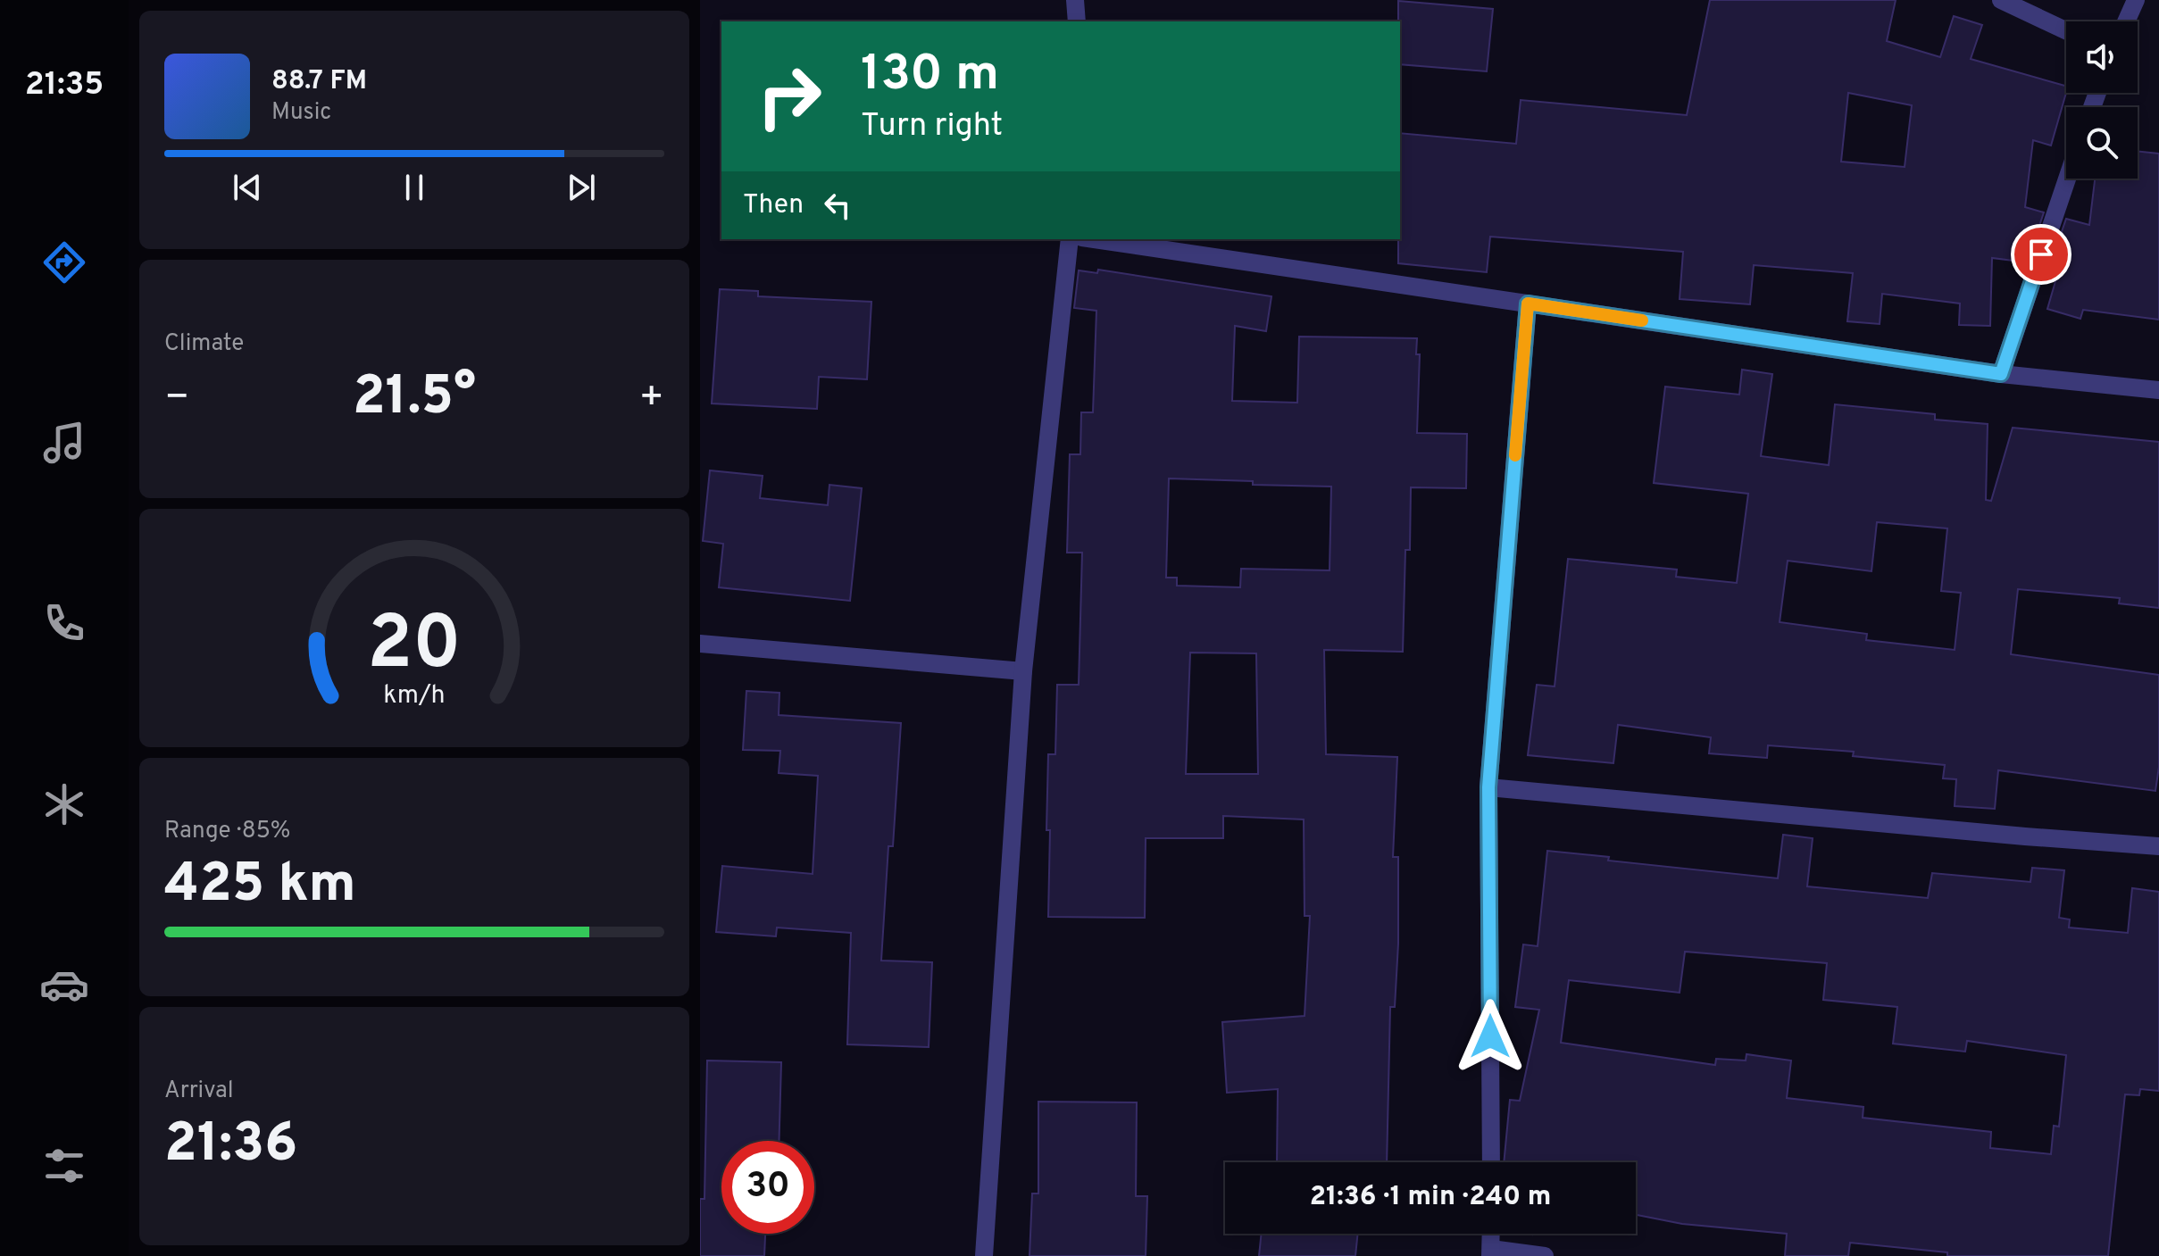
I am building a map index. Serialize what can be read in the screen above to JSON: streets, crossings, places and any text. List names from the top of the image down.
{
  "page": {
    "tabs": "21:35",
    "turn": ["130 m", "Turn right"],
    "song": ["88.7 FM", "Music"],
    "then": "Then",
    "tile": [
      "Climate",
      ["Range · 85%", "425 km"],
      ["Arrival", "21:36"]
    ],
    "heat": ["−", "21.5°", "+"],
    "limit": "30",
    "trip": "21:36 · 1 min · 240 m",
    "gauge": ["20", "km/h"]
  }
}
